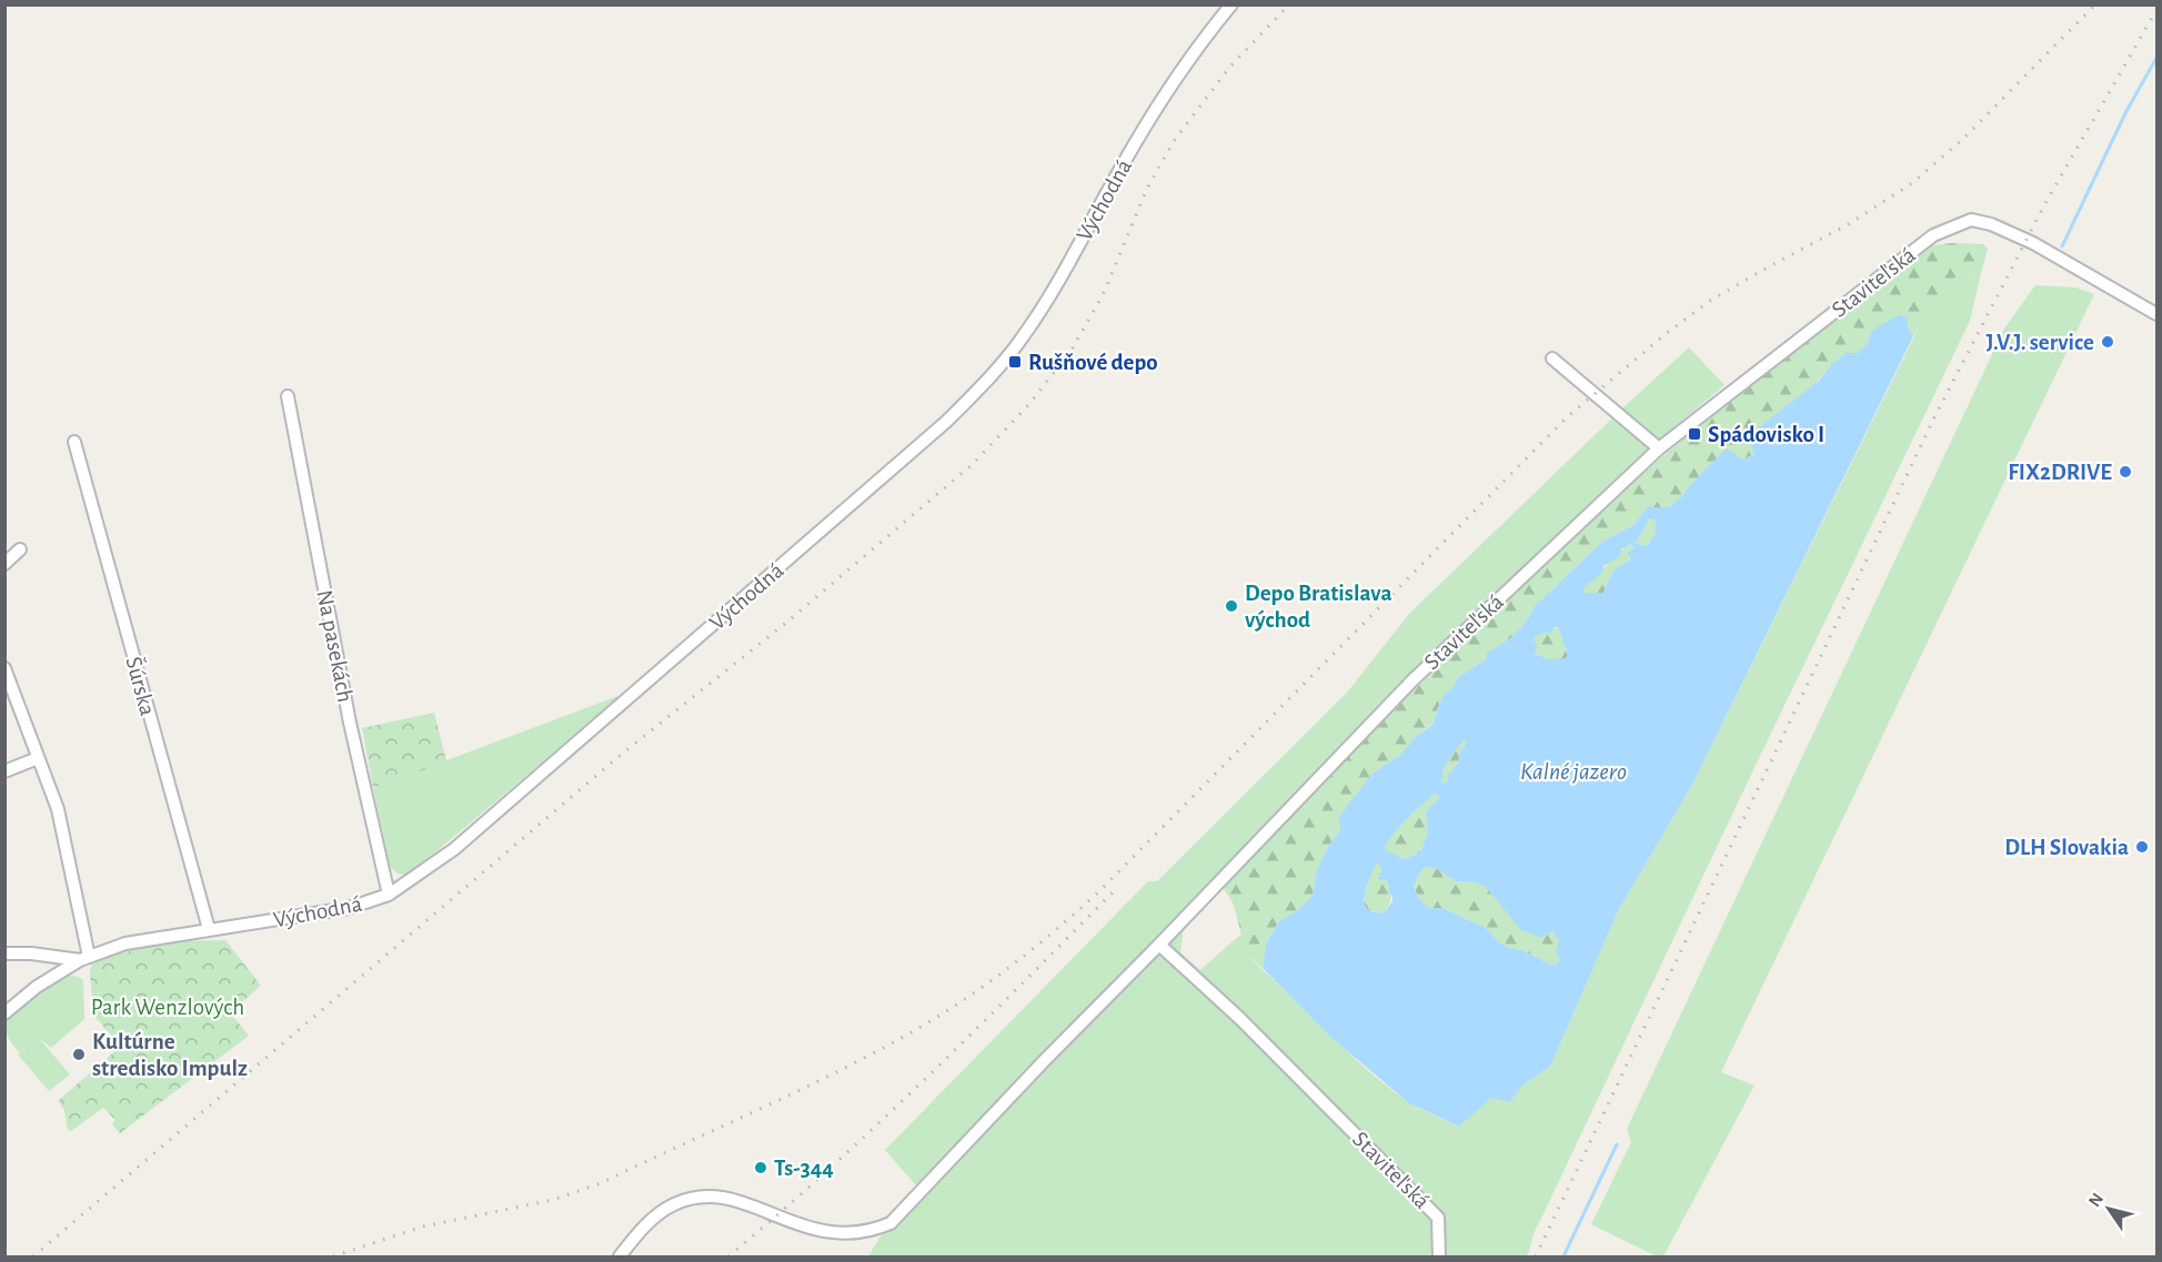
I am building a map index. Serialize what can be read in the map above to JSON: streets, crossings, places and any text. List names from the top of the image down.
{
  "streets": {
    "street": [
      "Východná",
      "Staviteľská",
      "Na pasekách",
      "Šúrska"
    ]
  },
  "crossings": [
    ["Východná", "Na pasekách"],
    ["Východná", "Šúrska"]
  ],
  "water": ["Kalné jazero"],
  "parks": ["Park Wenzlových"],
  "places": {
    "other": [
      "J.V.J. service",
      "FIX2DRIVE",
      "Depo Bratislava východ",
      "DLH Slovakia",
      "Kultúrne stredisko Impulz",
      "Ts-344"
    ],
    "transit": ["Rušňové depo", "Spádovisko I"]
  },
  "north": "top left"
}
